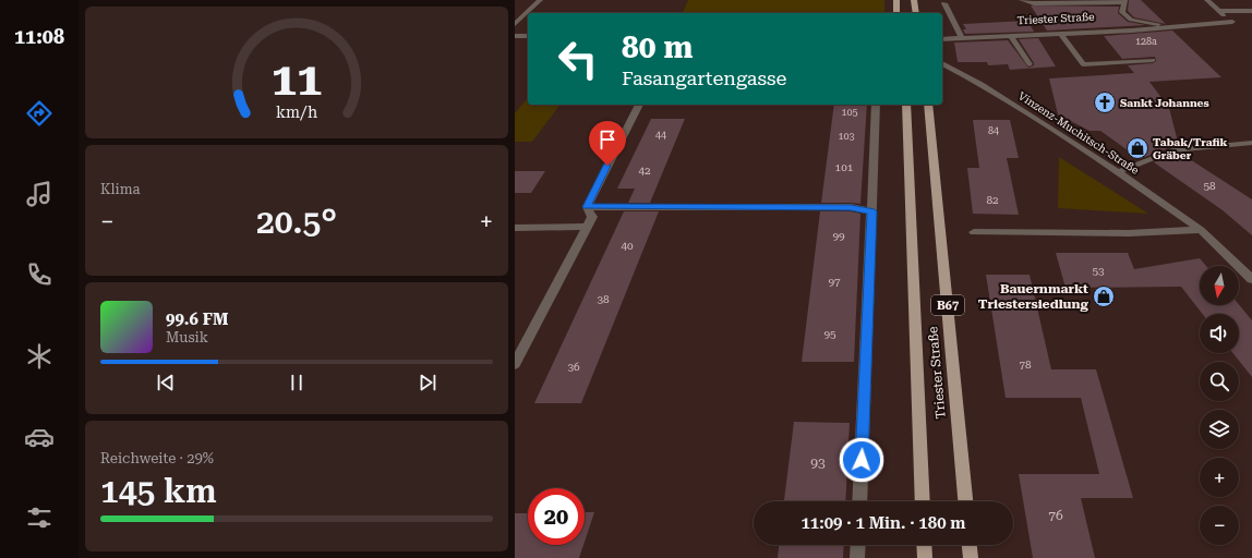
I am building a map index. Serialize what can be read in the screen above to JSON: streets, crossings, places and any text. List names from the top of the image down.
{
  "streets": {
    "main road": ["Triester Straße", "B67"],
    "street": ["Vinzenz-Muchitsch-Straße"]
  },
  "places": {
    "church": ["Sankt Johannes"],
    "shop": ["Tabak/Trafik Gräber", "Bauernmarkt Triestersiedlung"]
  },
  "house_numbers": [
    "128a",
    "105",
    "84",
    "44",
    "103",
    "101",
    "42",
    "58",
    "82",
    "99",
    "40",
    "53",
    "97",
    "38",
    "95",
    "78",
    "36",
    "93",
    "76"
  ],
  "north": "bottom",
  "page": {
    "tabs": "11:08",
    "turn": ["80 m", "Fasangartengasse"],
    "tile": [
      "Klima",
      ["Reichweite · 29%", "145 km"]
    ],
    "heat": ["−", "20.5°", "+"],
    "map_buttons": ["+", "−"],
    "song": ["99.6 FM", "Musik"],
    "limit": "20",
    "trip": "11:09 · 1 Min. · 180 m",
    "gauge": ["11", "km/h"]
  }
}
